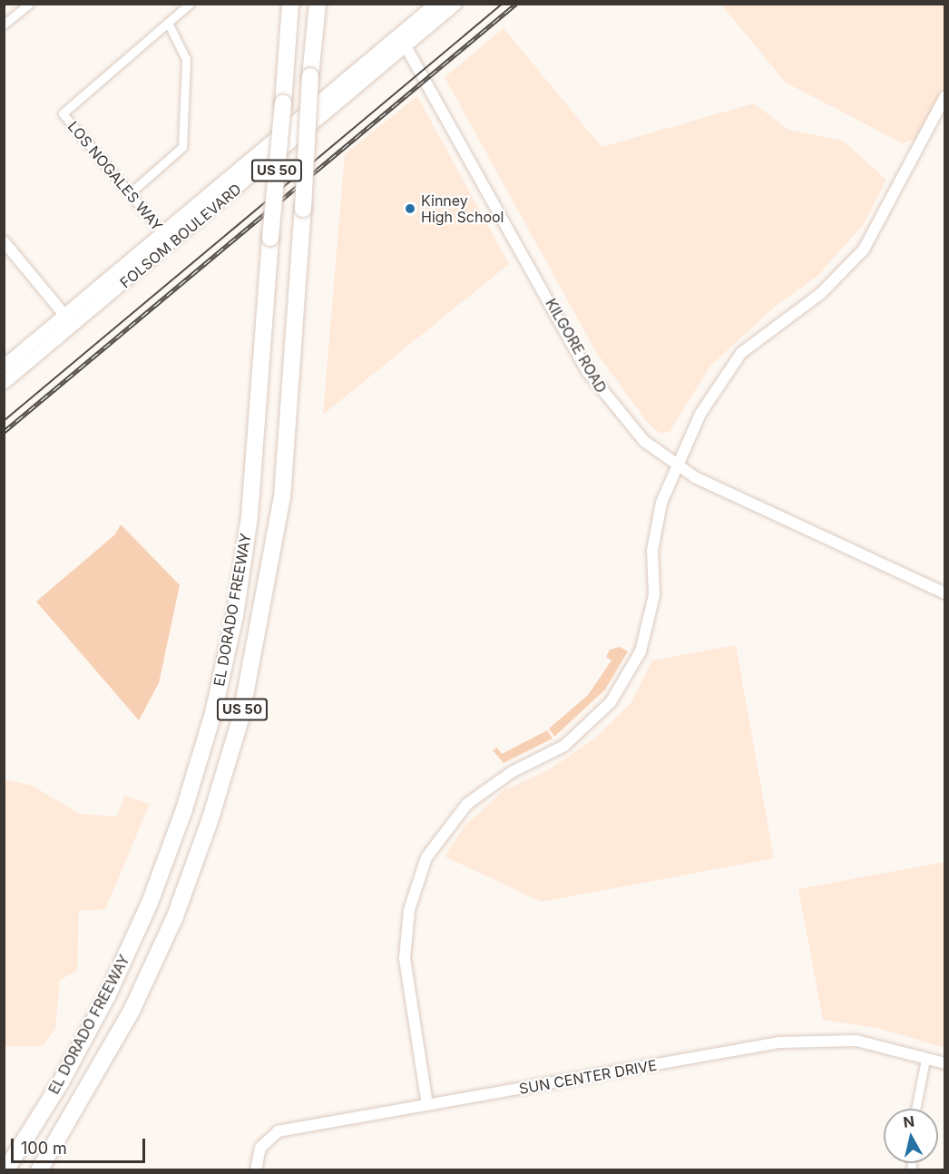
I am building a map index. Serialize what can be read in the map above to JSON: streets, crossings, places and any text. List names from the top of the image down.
{
  "streets": {
    "highway": ["US 50", "EL DORADO FREEWAY"],
    "main road": ["FOLSOM BOULEVARD"],
    "street": ["LOS NOGALES WAY", "KILGORE ROAD", "SUN CENTER DRIVE"]
  },
  "crossings": [
    ["LOS NOGALES WAY", "FOLSOM BOULEVARD"],
    ["FOLSOM BOULEVARD", "KILGORE ROAD"]
  ],
  "places": ["Kinney High School"],
  "scale_bar": "100 m",
  "north": "top"
}
